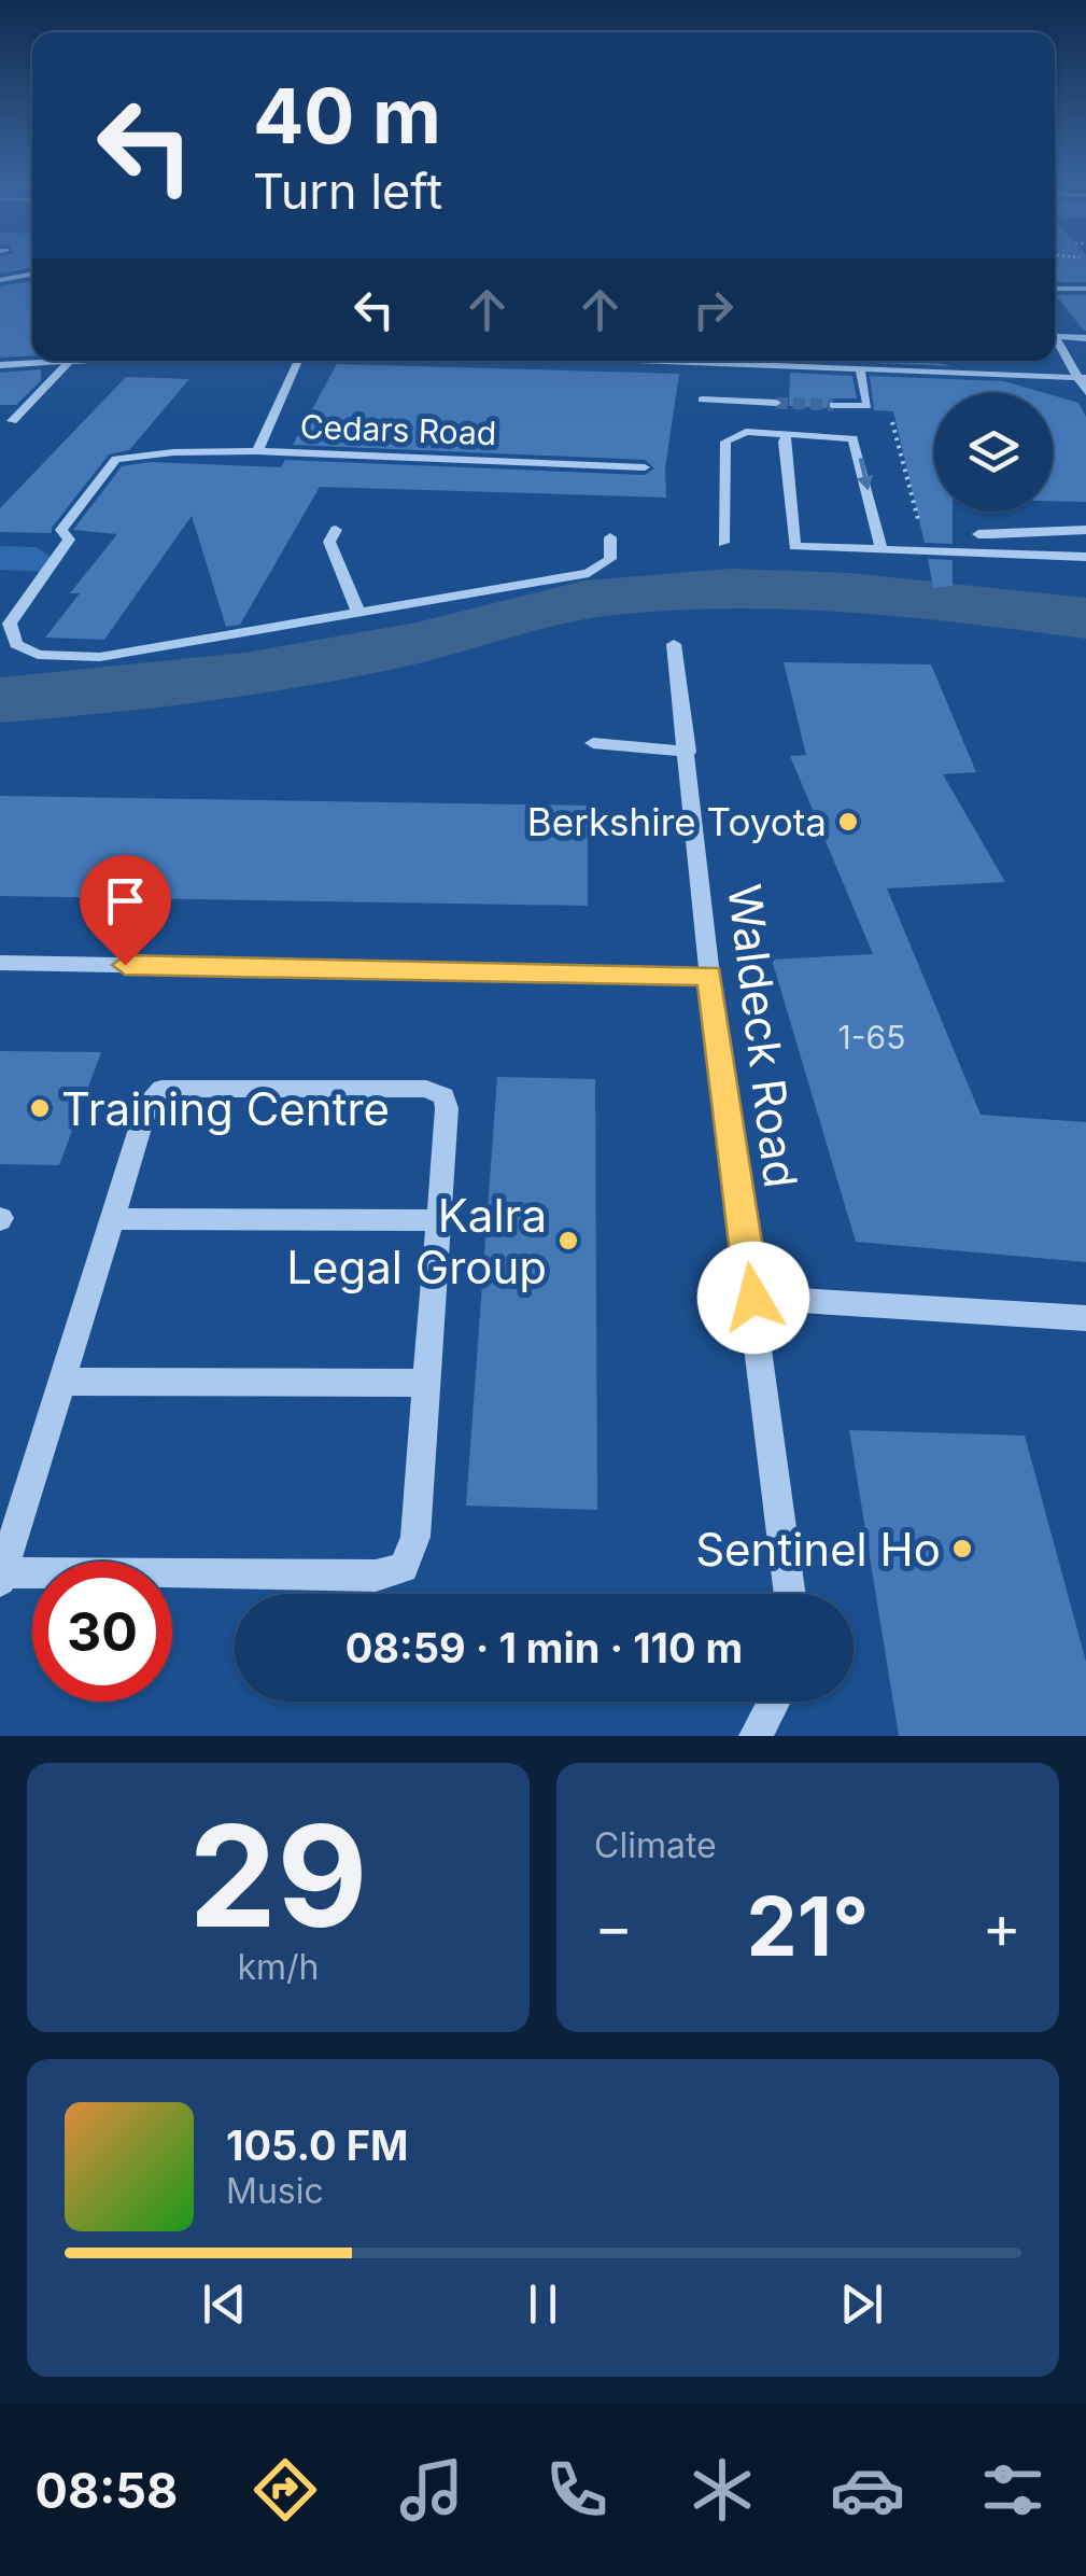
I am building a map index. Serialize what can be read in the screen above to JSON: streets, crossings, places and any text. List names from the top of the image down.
{
  "streets": {
    "street": ["Cedars Road", "Waldeck Road"]
  },
  "places": [
    "Berkshire Toyota",
    "Training Centre",
    "Kalra Legal Group",
    "Sentinel Ho"
  ],
  "house_numbers": ["1-65"],
  "page": {
    "turn": ["40 m", "Turn left"],
    "limit": "30",
    "trip": "08:59 · 1 min · 110 m",
    "tile": [
      ["29", "km/h"],
      "Climate"
    ],
    "heat": ["−", "21°", "+"],
    "song": ["105.0 FM", "Music"],
    "tabs": "08:58"
  }
}
